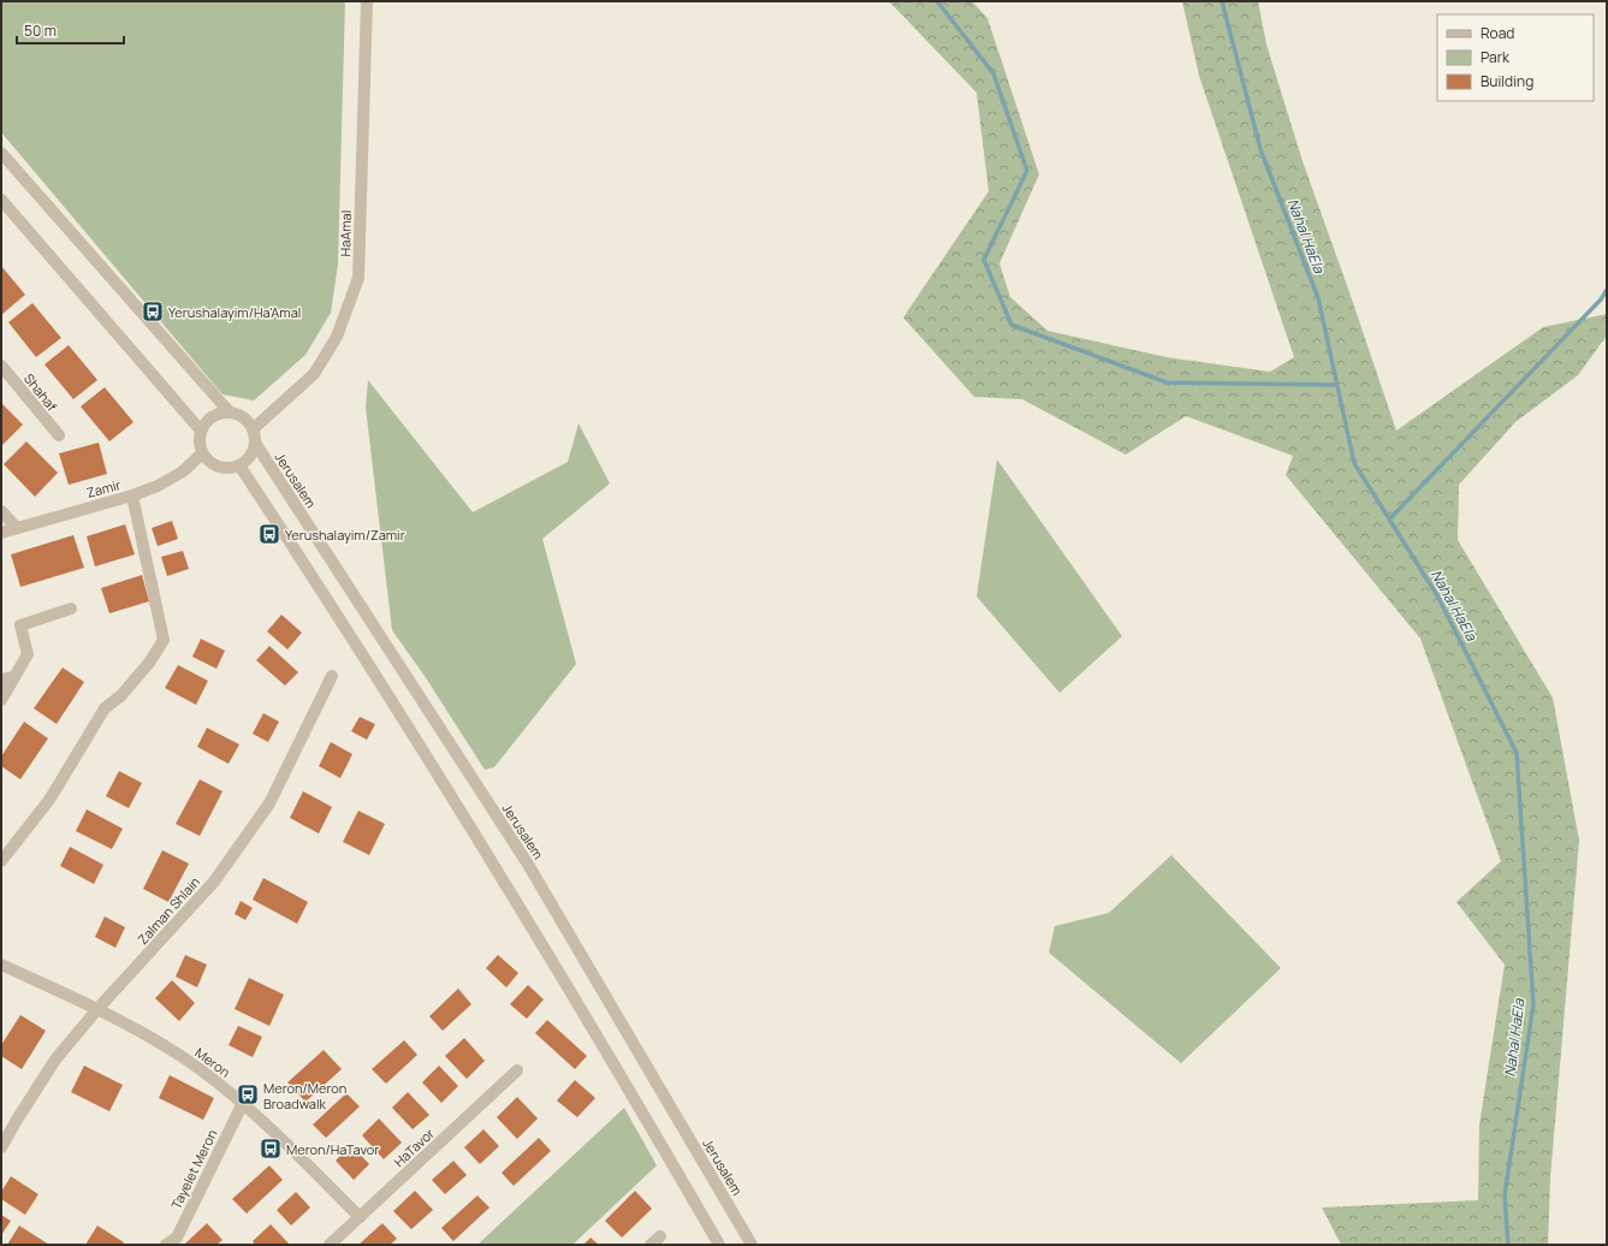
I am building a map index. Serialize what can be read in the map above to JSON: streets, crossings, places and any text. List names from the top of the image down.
{
  "streets": {
    "street": [
      "HaAmal",
      "Shahaf",
      "Jerusalem",
      "Zamir",
      "Zalman Shlain",
      "Meron",
      "HaTavor",
      "Tayelet Meron"
    ]
  },
  "crossings": [
    ["HaAmal", "Jerusalem"],
    ["HaAmal", "Zamir"],
    ["Jerusalem", "Zamir"],
    ["Zalman Shlain", "Meron"],
    ["Meron", "HaTavor"],
    ["Meron", "Tayelet Meron"]
  ],
  "water": ["Nahal HaEla"],
  "places": {
    "bus stop": [
      "Yerushalayim/Ha'Amal",
      "Yerushalayim/Zamir",
      "Meron/Meron Broadwalk",
      "Meron/HaTavor"
    ]
  },
  "legend": ["Road", "Park", "Building"],
  "scale_bar": "50 m"
}
